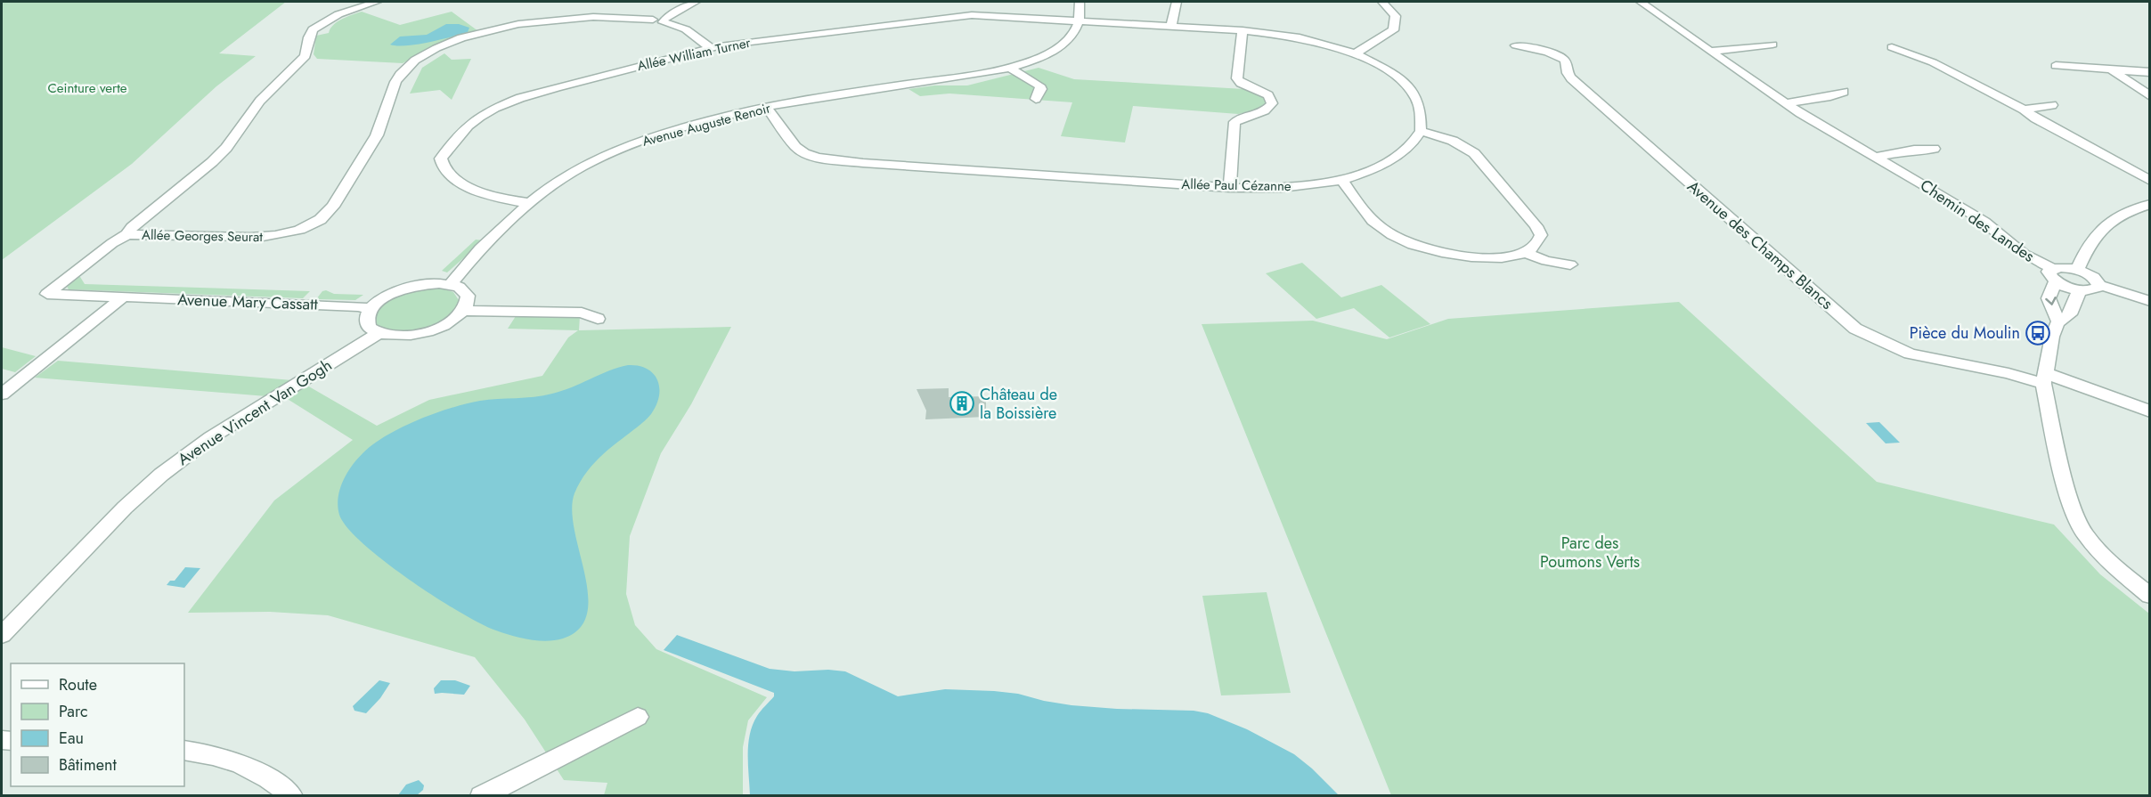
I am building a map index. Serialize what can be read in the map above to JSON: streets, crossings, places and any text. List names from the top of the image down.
{
  "streets": {
    "street": [
      "Allée William Turner",
      "Avenue Auguste Renoir",
      "Allée Paul Cézanne",
      "Chemin des Landes",
      "Allée Georges Seurat",
      "Avenue des Champs Blancs",
      "Avenue Mary Cassatt",
      "Avenue Vincent Van Gogh"
    ]
  },
  "crossings": [
    ["Allée William Turner", "Avenue Auguste Renoir"],
    ["Allée William Turner", "Allée Georges Seurat"],
    ["Avenue Auguste Renoir", "Allée Paul Cézanne"],
    ["Allée Georges Seurat", "Avenue Mary Cassatt"]
  ],
  "parks": ["Ceinture verte", "Parc des Poumons Verts"],
  "places": {
    "bus stop": ["Pièce du Moulin"],
    "building": ["Château de la Boissière"]
  },
  "legend": [
    "Route",
    "Parc",
    "Eau",
    "Bâtiment"
  ]
}
